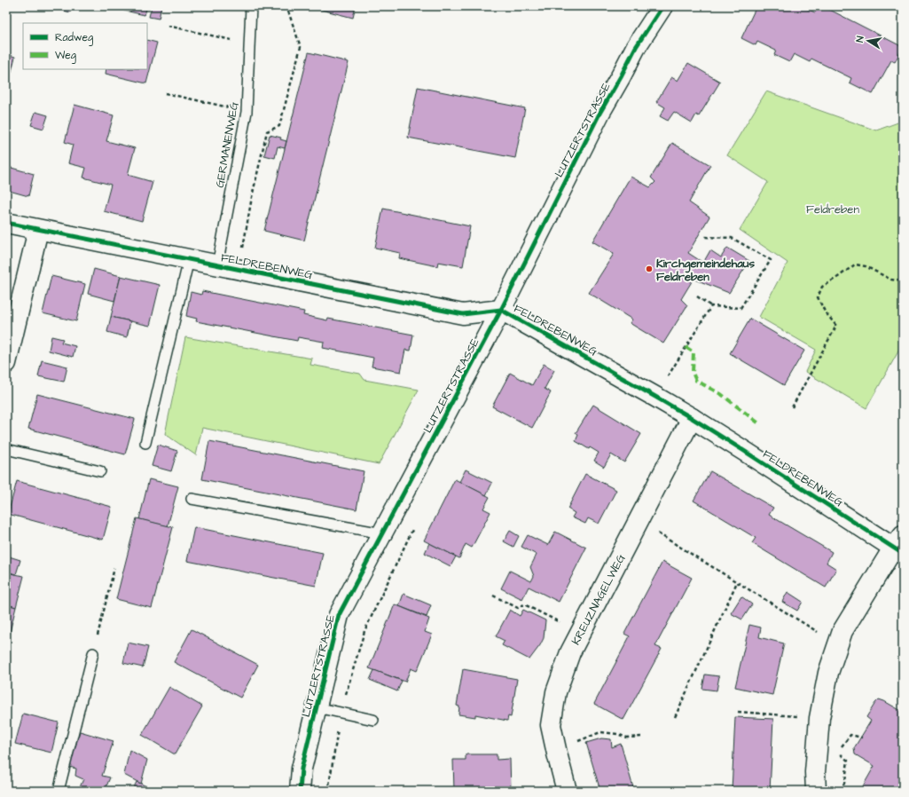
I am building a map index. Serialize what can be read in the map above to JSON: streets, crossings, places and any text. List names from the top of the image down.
{
  "streets": {
    "street": ["LUTZERTSTRASSE", "FELDREBENWEG", "KREUZNAGELWEG"],
    "lane": ["GERMANENWEG"]
  },
  "crossings": [
    ["LUTZERTSTRASSE", "FELDREBENWEG"],
    ["GERMANENWEG", "FELDREBENWEG"],
    ["FELDREBENWEG", "KREUZNAGELWEG"]
  ],
  "parks": ["Feldreben"],
  "places": ["Kirchgemeindehaus Feldreben"],
  "legend": ["Radweg", "Weg"],
  "north": "left"
}
